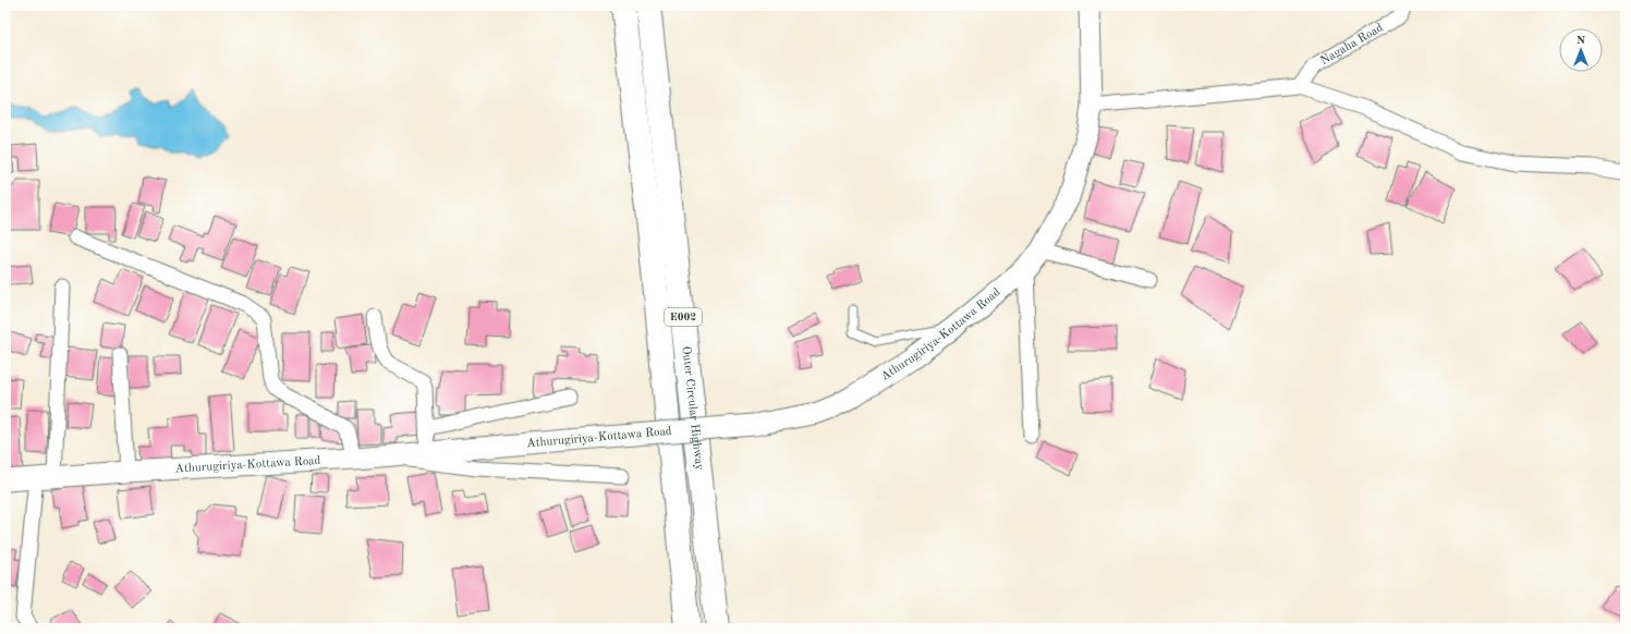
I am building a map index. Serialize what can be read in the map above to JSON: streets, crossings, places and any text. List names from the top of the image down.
{
  "streets": {
    "highway": ["E002", "Outer Circular Highway"],
    "main road": ["Athurugiriya-Kottawa Road"],
    "street": ["Nagaha Road"]
  },
  "north": "top"
}
